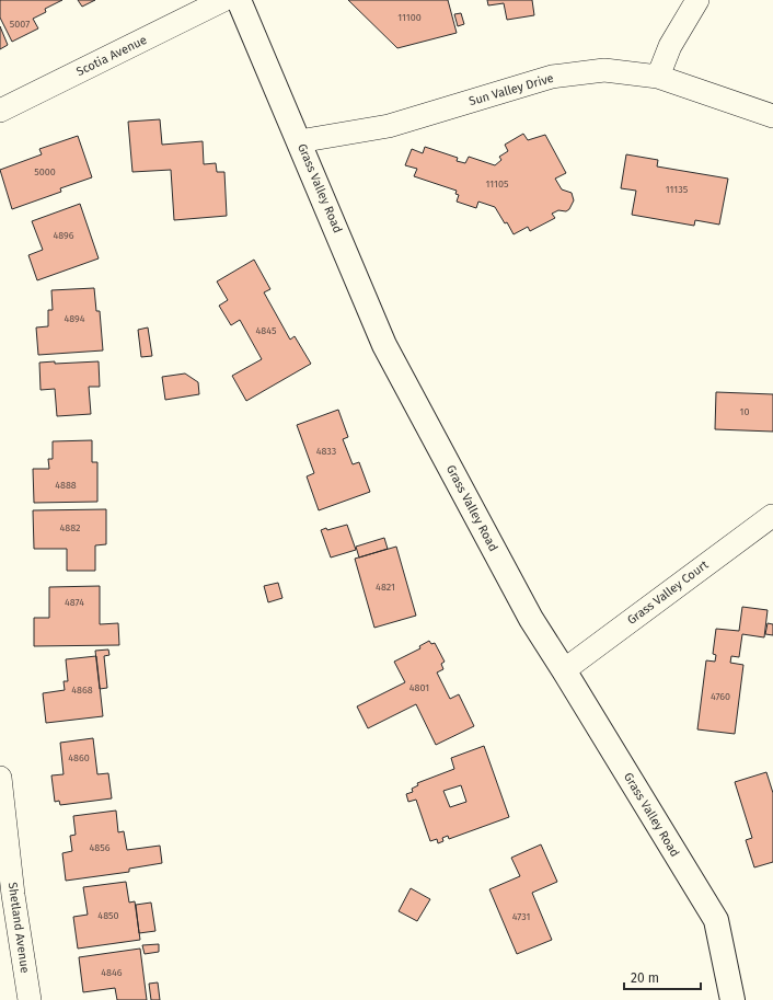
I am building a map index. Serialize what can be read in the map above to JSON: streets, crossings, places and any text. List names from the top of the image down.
{
  "streets": {
    "main road": ["Grass Valley Road"],
    "street": [
      "Scotia Avenue",
      "Sun Valley Drive",
      "Grass Valley Court",
      "Shetland Avenue"
    ]
  },
  "crossings": [
    ["Sun Valley Drive", "Grass Valley Road"],
    ["Grass Valley Road", "Grass Valley Court"]
  ],
  "house_numbers": [
    "11100",
    "5007",
    "5000",
    "11105",
    "11135",
    "4896",
    "4894",
    "4845",
    "10",
    "4833",
    "4888",
    "4882",
    "4821",
    "4874",
    "4801",
    "4868",
    "4760",
    "4860",
    "4856",
    "4850",
    "4731",
    "4846"
  ],
  "scale_bar": "20 m"
}
